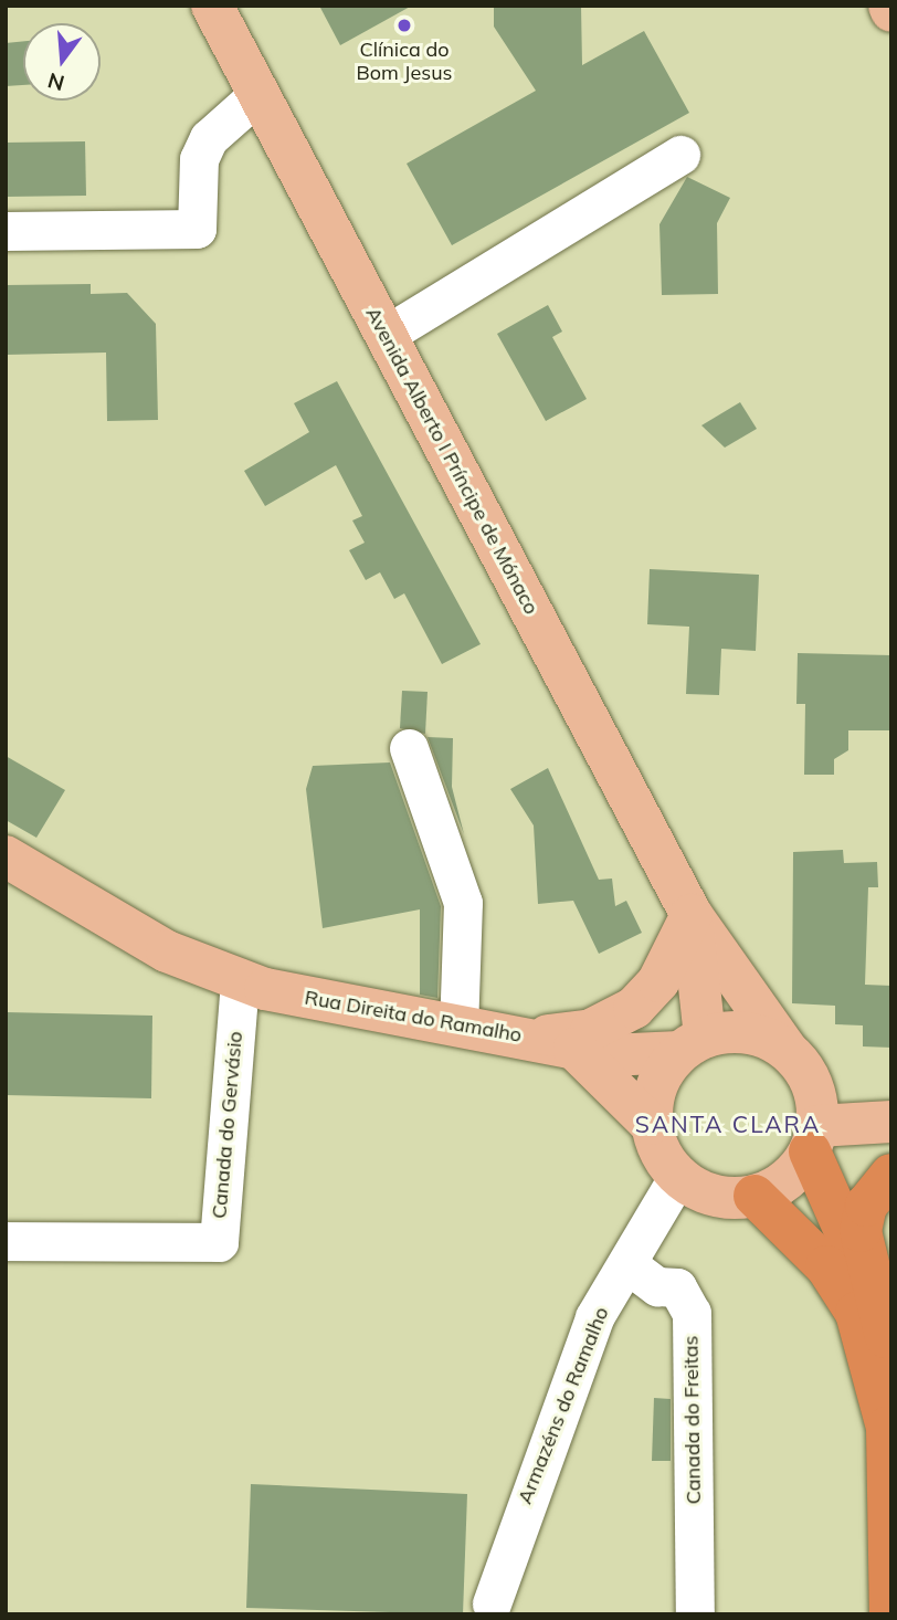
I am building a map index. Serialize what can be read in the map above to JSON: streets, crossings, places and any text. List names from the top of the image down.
{
  "streets": {
    "main road": ["Avenida Alberto I Príncipe de Mónaco", "Rua Direita do Ramalho"],
    "street": ["Canada do Gervásio", "Armazéns do Ramalho", "Canada do Freitas"]
  },
  "crossings": [
    ["Avenida Alberto I Príncipe de Mónaco", "Rua Direita do Ramalho"],
    ["Avenida Alberto I Príncipe de Mónaco", "Armazéns do Ramalho"],
    ["Rua Direita do Ramalho", "Canada do Gervásio"],
    ["Rua Direita do Ramalho", "Armazéns do Ramalho"],
    ["Armazéns do Ramalho", "Canada do Freitas"]
  ],
  "districts": ["SANTA CLARA"],
  "places": ["Clínica do Bom Jesus"],
  "north": "bottom"
}
